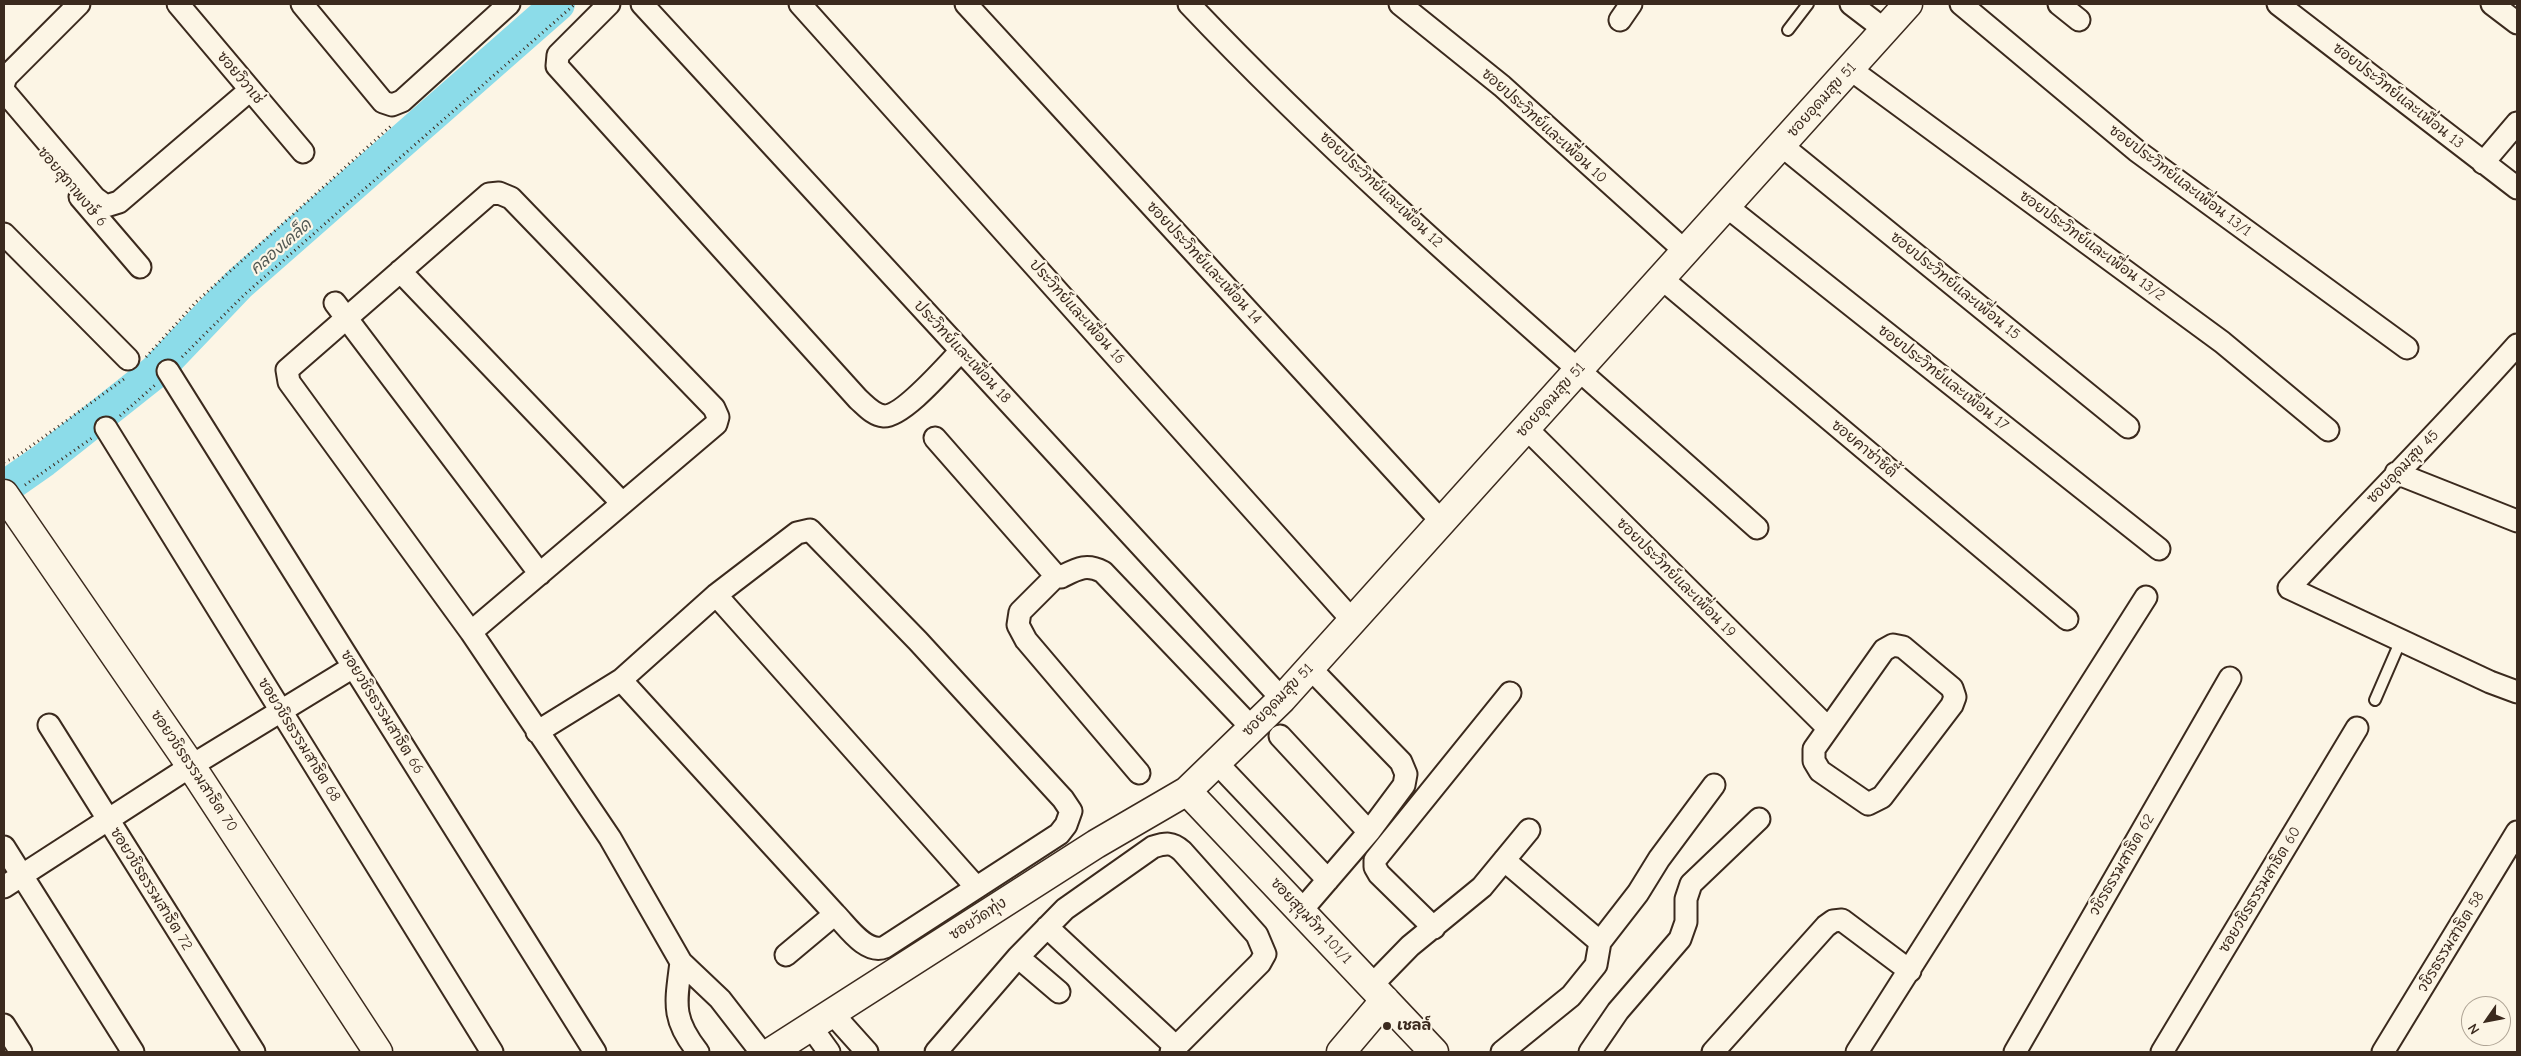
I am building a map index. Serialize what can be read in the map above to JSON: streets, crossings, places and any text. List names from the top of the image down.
{
  "streets": {
    "street": [
      "ซอยวิวาเช่",
      "ซอยประวิทย์และเพื่อน 13",
      "ซอยอุดมสุข 51",
      "ซอยประวิทย์และเพื่อน 10",
      "ซอยประวิทย์และเพื่อน 13/1",
      "ซอยสุภาพงษ์ 6",
      "ซอยประวิทย์และเพื่อน 12",
      "ซอยประวิทย์และเพื่อน 13/2",
      "ซอยประวิทย์และเพื่อน 14",
      "ซอยประวิทย์และเพื่อน 15",
      "ประวิทย์และเพื่อน 16",
      "ประวิทย์และเพื่อน 18",
      "ซอยประวิทย์และเพื่อน 17",
      "ซอยคาซ่าซิตี้",
      "ซอยอุดมสุข 45",
      "ซอยประวิทย์และเพื่อน 19",
      "ซอยวชิรธรรมสาธิต 66",
      "ซอยวชิรธรรมสาธิต 68",
      "ซอยวชิรธรรมสาธิต 70",
      "วชิรธรรมสาธิต 62",
      "ซอยวชิรธรรมสาธิต 72",
      "ซอยวชิรธรรมสาธิต 60",
      "ซอยวัดทุ่ง",
      "ซอยสุขุมวิท 101/1",
      "วชิรธรรมสาธิต 58"
    ]
  },
  "crossings": [
    ["ซอยอุดมสุข 51", "ซอยประวิทย์และเพื่อน 10"],
    ["ซอยอุดมสุข 51", "ซอยประวิทย์และเพื่อน 12"],
    ["ซอยอุดมสุข 51", "ซอยประวิทย์และเพื่อน 13/2"],
    ["ซอยอุดมสุข 51", "ซอยประวิทย์และเพื่อน 14"],
    ["ซอยอุดมสุข 51", "ซอยประวิทย์และเพื่อน 15"],
    ["ซอยอุดมสุข 51", "ประวิทย์และเพื่อน 16"],
    ["ซอยอุดมสุข 51", "ประวิทย์และเพื่อน 18"],
    ["ซอยอุดมสุข 51", "ซอยประวิทย์และเพื่อน 17"],
    ["ซอยอุดมสุข 51", "ซอยคาซ่าซิตี้"],
    ["ซอยอุดมสุข 51", "ซอยประวิทย์และเพื่อน 19"],
    ["ซอยอุดมสุข 51", "ซอยวัดทุ่ง"],
    ["ซอยอุดมสุข 51", "ซอยสุขุมวิท 101/1"],
    ["ซอยวัดทุ่ง", "ซอยสุขุมวิท 101/1"]
  ],
  "water": ["คลองเคล็ด"],
  "places": ["เชลล์"],
  "north": "bottom left"
}
